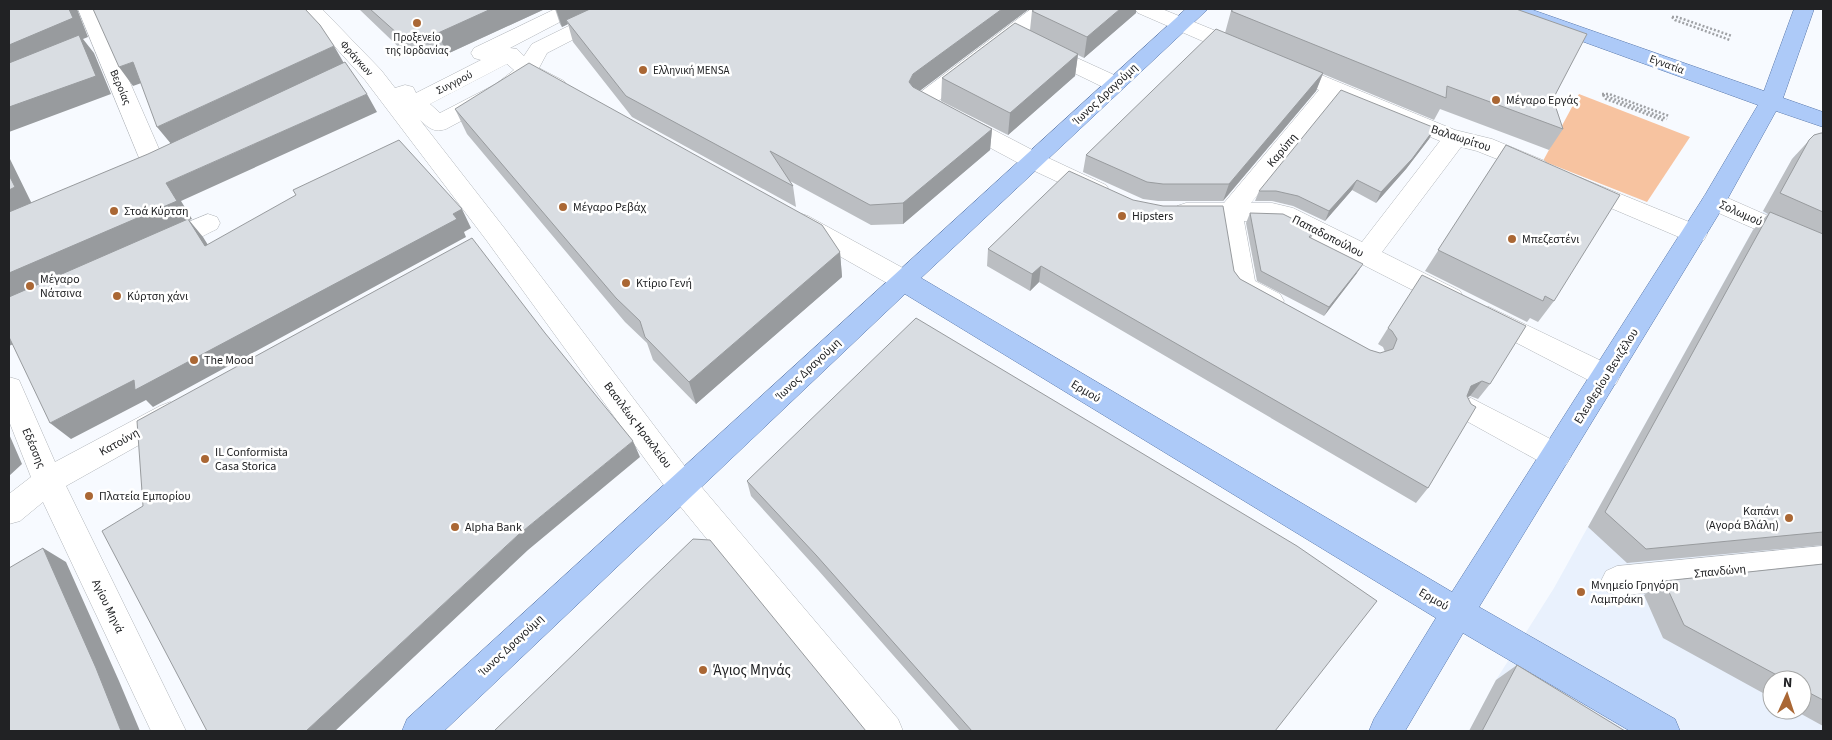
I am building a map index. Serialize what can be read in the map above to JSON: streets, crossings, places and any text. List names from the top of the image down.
{
  "streets": {
    "main road": [
      "Εγνατία",
      "Ίωνος Δραγούμη",
      "Ελευθερίου Βενιζέλου",
      "Ερμού"
    ],
    "street": [
      "Φράγκων",
      "Συγγρού",
      "Βεροίας",
      "Βαλαωρίτου",
      "Καρύπη",
      "Σολωμού",
      "Παπαδοπούλου",
      "Βασιλέως Ηρακλείου",
      "Κατούνη",
      "Εδέσσης",
      "Σπανδώνη",
      "Αγίου Μηνά"
    ]
  },
  "crossings": [
    ["Φράγκων", "Συγγρού"],
    ["Φράγκων", "Βασιλέως Ηρακλείου"],
    ["Εγνατία", "Ελευθερίου Βενιζέλου"],
    ["Συγγρού", "Βασιλέως Ηρακλείου"],
    ["Ίωνος Δραγούμη", "Βαλαωρίτου"],
    ["Ίωνος Δραγούμη", "Ερμού"],
    ["Ίωνος Δραγούμη", "Βασιλέως Ηρακλείου"],
    ["Βαλαωρίτου", "Καρύπη"],
    ["Βαλαωρίτου", "Ελευθερίου Βενιζέλου"],
    ["Καρύπη", "Παπαδοπούλου"],
    ["Σολωμού", "Ελευθερίου Βενιζέλου"],
    ["Παπαδοπούλου", "Ελευθερίου Βενιζέλου"],
    ["Ελευθερίου Βενιζέλου", "Ερμού"],
    ["Κατούνη", "Εδέσσης"],
    ["Κατούνη", "Αγίου Μηνά"],
    ["Εδέσσης", "Αγίου Μηνά"]
  ],
  "places": [
    "Προξενείο της Ιορδανίας",
    "Ελληνική MENSA",
    "Μέγαρο Εργάς",
    "Μέγαρο Ρεβάχ",
    "Στοά Κύρτση",
    "Hipsters",
    "Μπεζεστένι",
    "Κτίριο Γενή",
    "Μέγαρο Νάτσινα",
    "Κύρτση χάνι",
    "The Mood",
    "IL Conformista Casa Storica",
    "Πλατεία Εμπορίου",
    "Καπάνι (Αγορά Βλάλη)",
    "Alpha Bank",
    "Μνημείο Γρηγόρη Λαμπράκη",
    "Άγιος Μηνάς"
  ],
  "north": "top"
}
